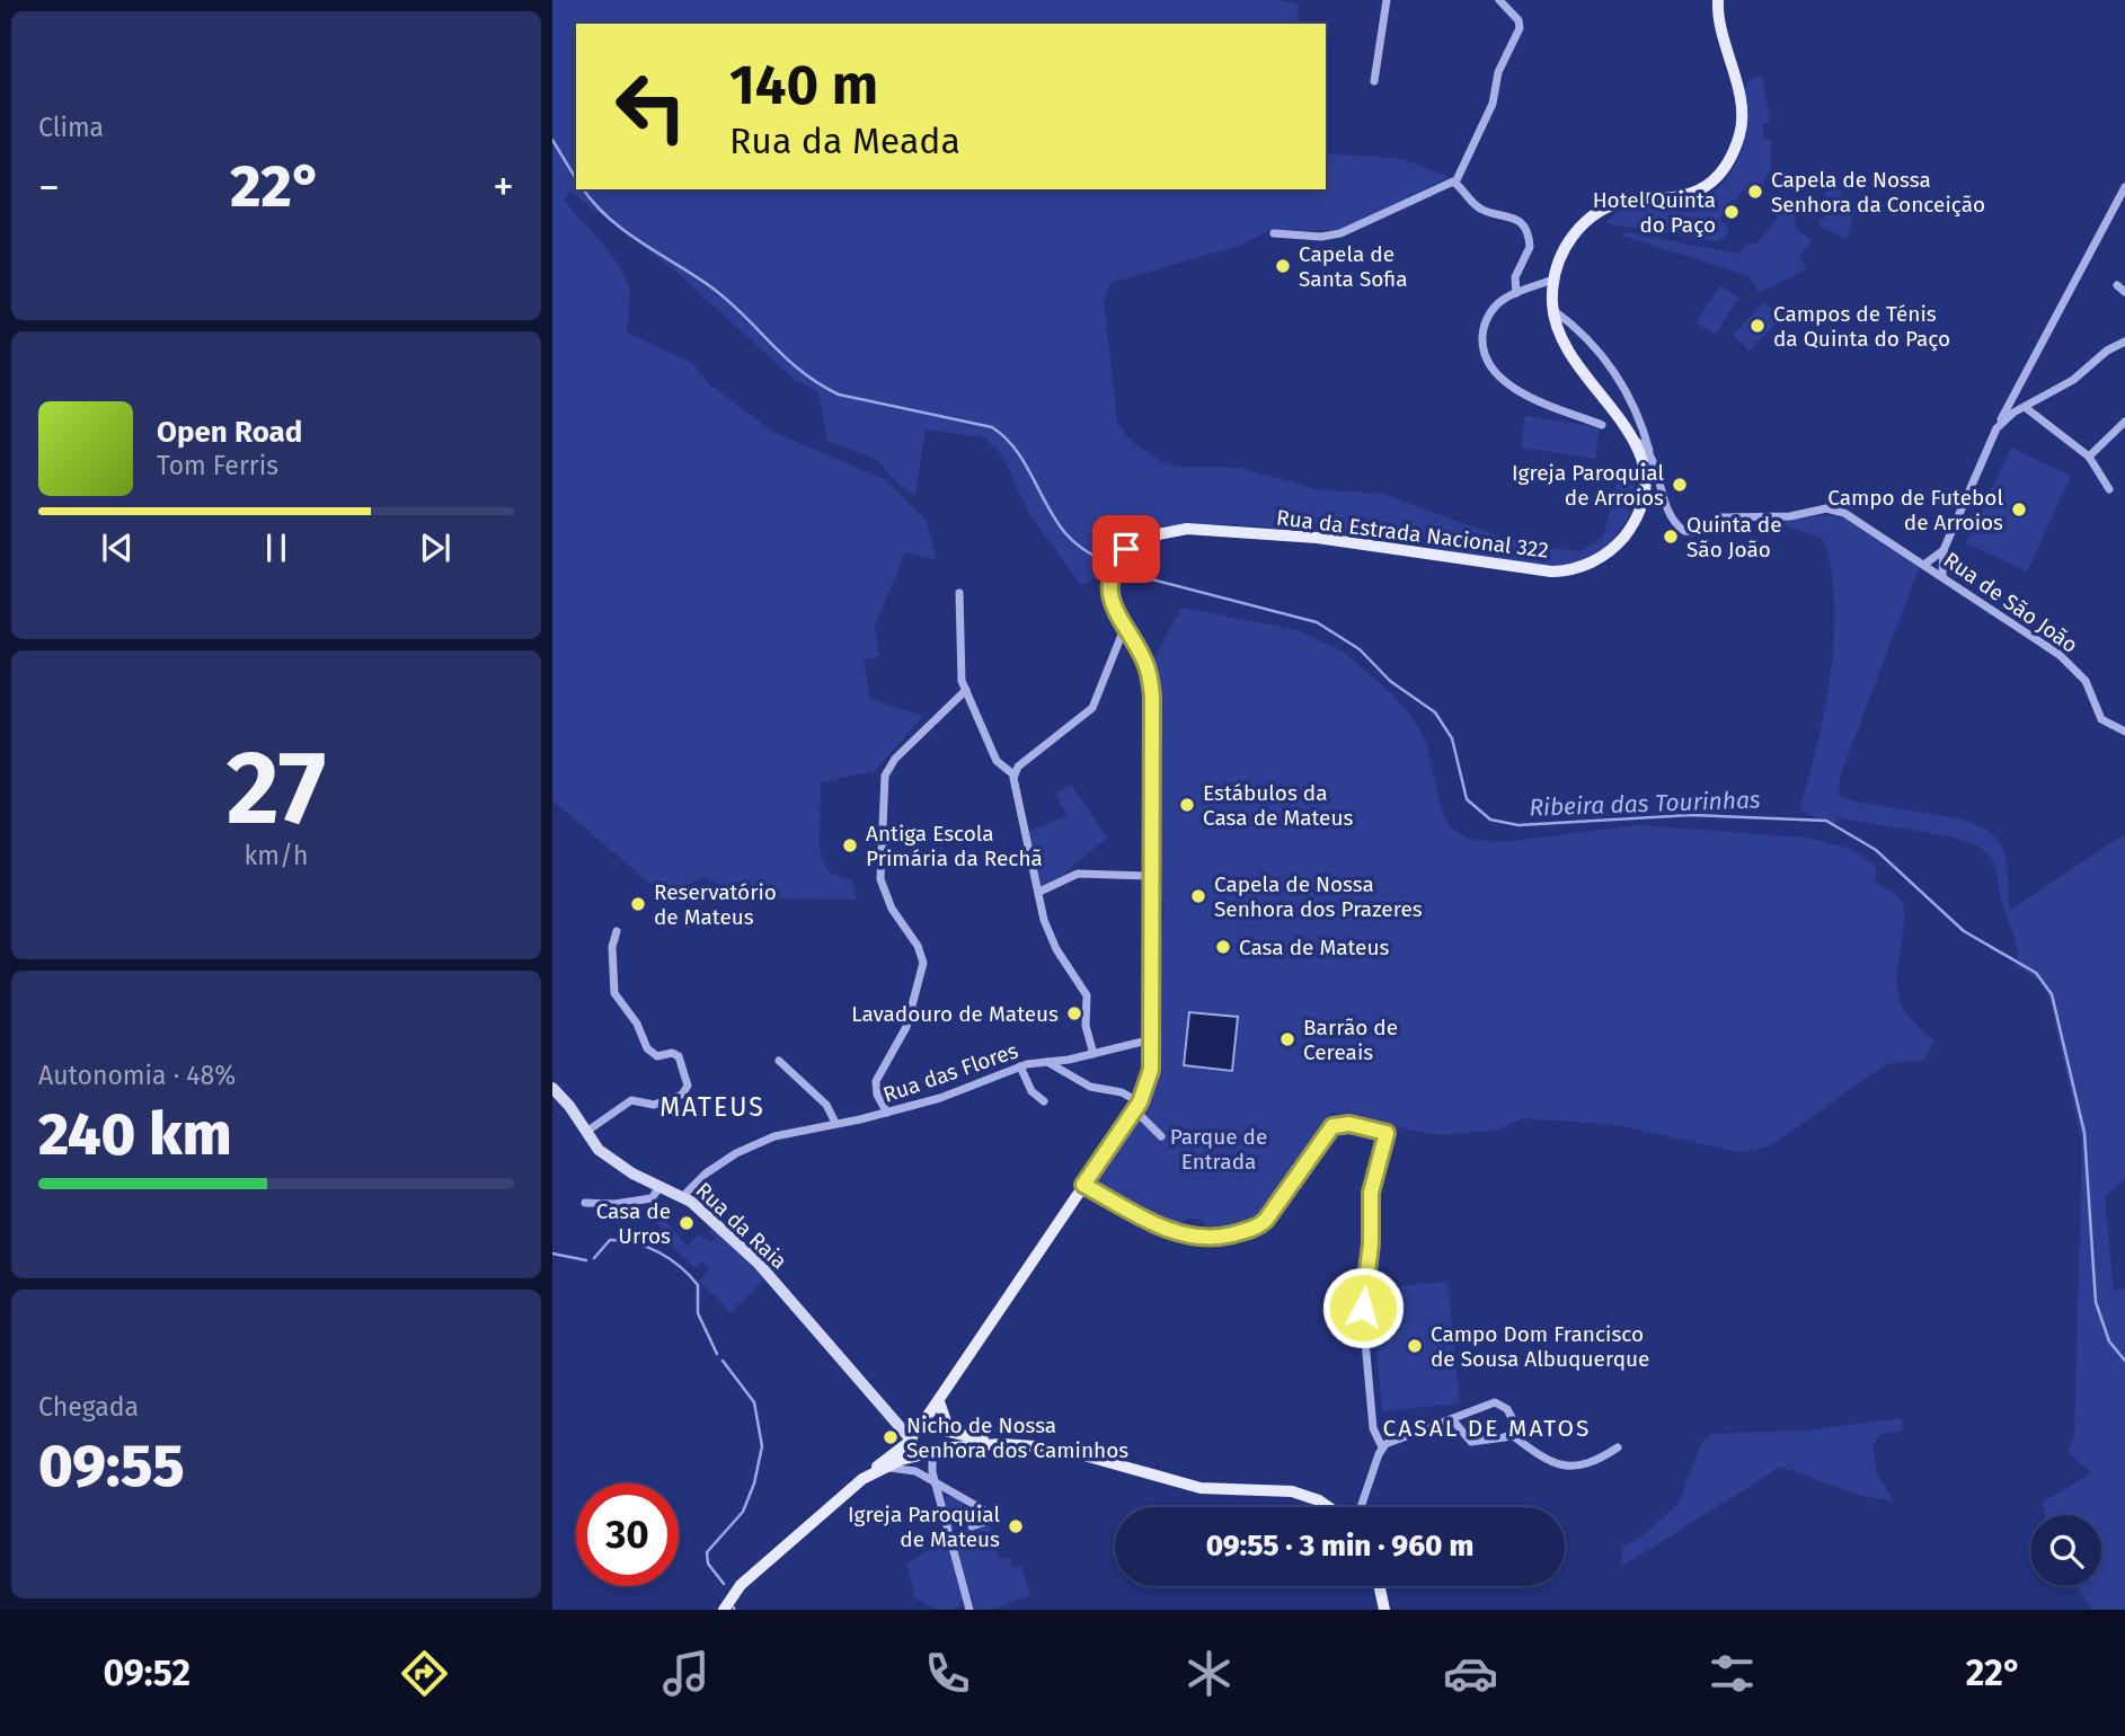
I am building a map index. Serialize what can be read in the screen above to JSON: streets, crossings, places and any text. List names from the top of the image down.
{
  "streets": {
    "main road": ["Rua da Estrada Nacional 322", "Rua da Raia"],
    "street": ["Rua de São João", "Rua das Flores"]
  },
  "crossings": [
    ["Rua da Estrada Nacional 322", "Rua de São João"],
    ["Rua da Estrada Nacional 322", "Rua das Flores"],
    ["Rua das Flores", "Rua da Raia"]
  ],
  "districts": ["MATEUS", "CASAL DE MATOS"],
  "water": ["Ribeira das Tourinhas"],
  "parks": ["Parque de Entrada"],
  "places": [
    "Capela de Nossa Senhora da Conceição",
    "Hotel Quinta do Paço",
    "Capela de Santa Sofia",
    "Campos de Ténis da Quinta do Paço",
    "Igreja Paroquial de Arroios",
    "Campo de Futebol de Arroios",
    "Quinta de São João",
    "Estábulos da Casa de Mateus",
    "Antiga Escola Primária da Rechã",
    "Capela de Nossa Senhora dos Prazeres",
    "Reservatório de Mateus",
    "Casa de Mateus",
    "Lavadouro de Mateus",
    "Barrão de Cereais",
    "Casa de Urros",
    "Campo Dom Francisco de Sousa Albuquerque",
    "Nicho de Nossa Senhora dos Caminhos",
    "Igreja Paroquial de Mateus"
  ],
  "page": {
    "tile": [
      "Clima",
      ["27", "km/h"],
      ["Autonomia · 48%", "240 km"],
      ["Chegada", "09:55"]
    ],
    "turn": ["140 m", "Rua da Meada"],
    "heat": ["−", "22°", "+"],
    "song": ["Open Road", "Tom Ferris"],
    "limit": "30",
    "trip": "09:55 · 3 min · 960 m",
    "tabs": ["09:52", "22°"]
  }
}
